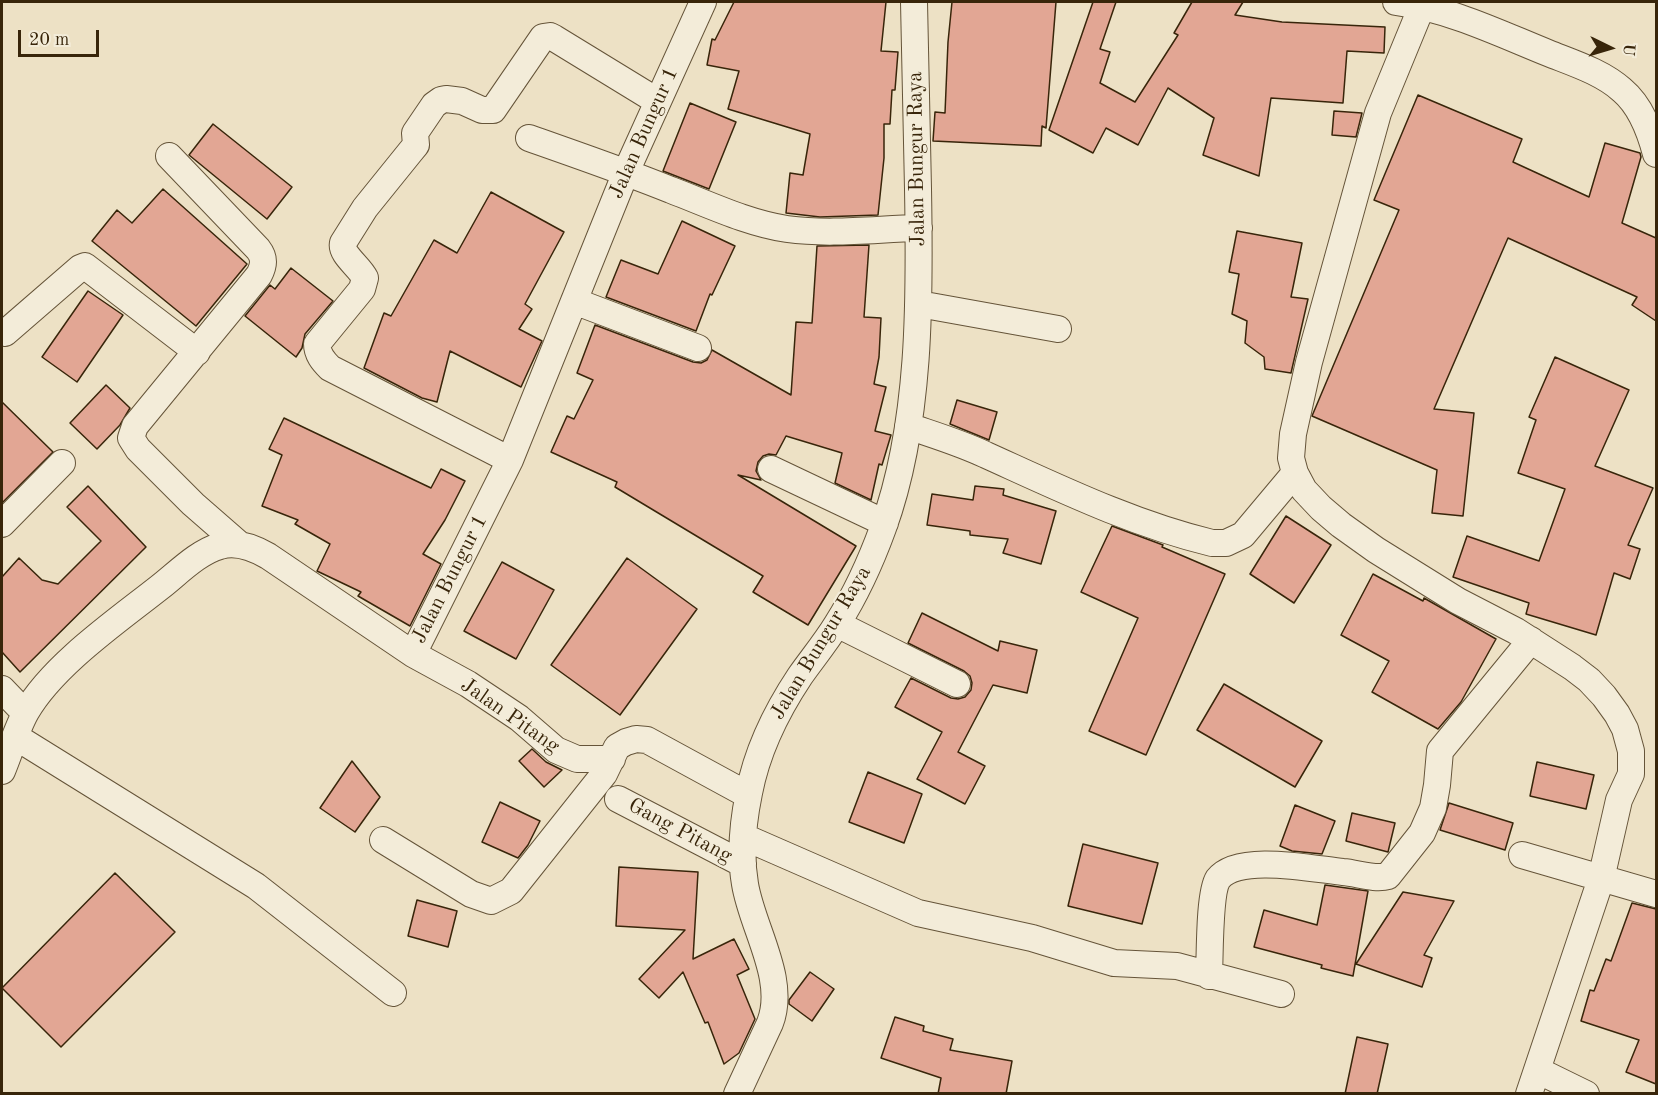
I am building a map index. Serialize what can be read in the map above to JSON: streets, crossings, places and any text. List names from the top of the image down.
{
  "streets": {
    "street": [
      "Jalan Bungur 1",
      "Jalan Bungur Raya",
      "Jalan Pitang",
      "Gang Pitang"
    ]
  },
  "crossings": [
    ["Jalan Bungur 1", "Jalan Pitang"],
    ["Jalan Bungur Raya", "Gang Pitang"]
  ],
  "scale_bar": "20 m",
  "north": "right"
}
